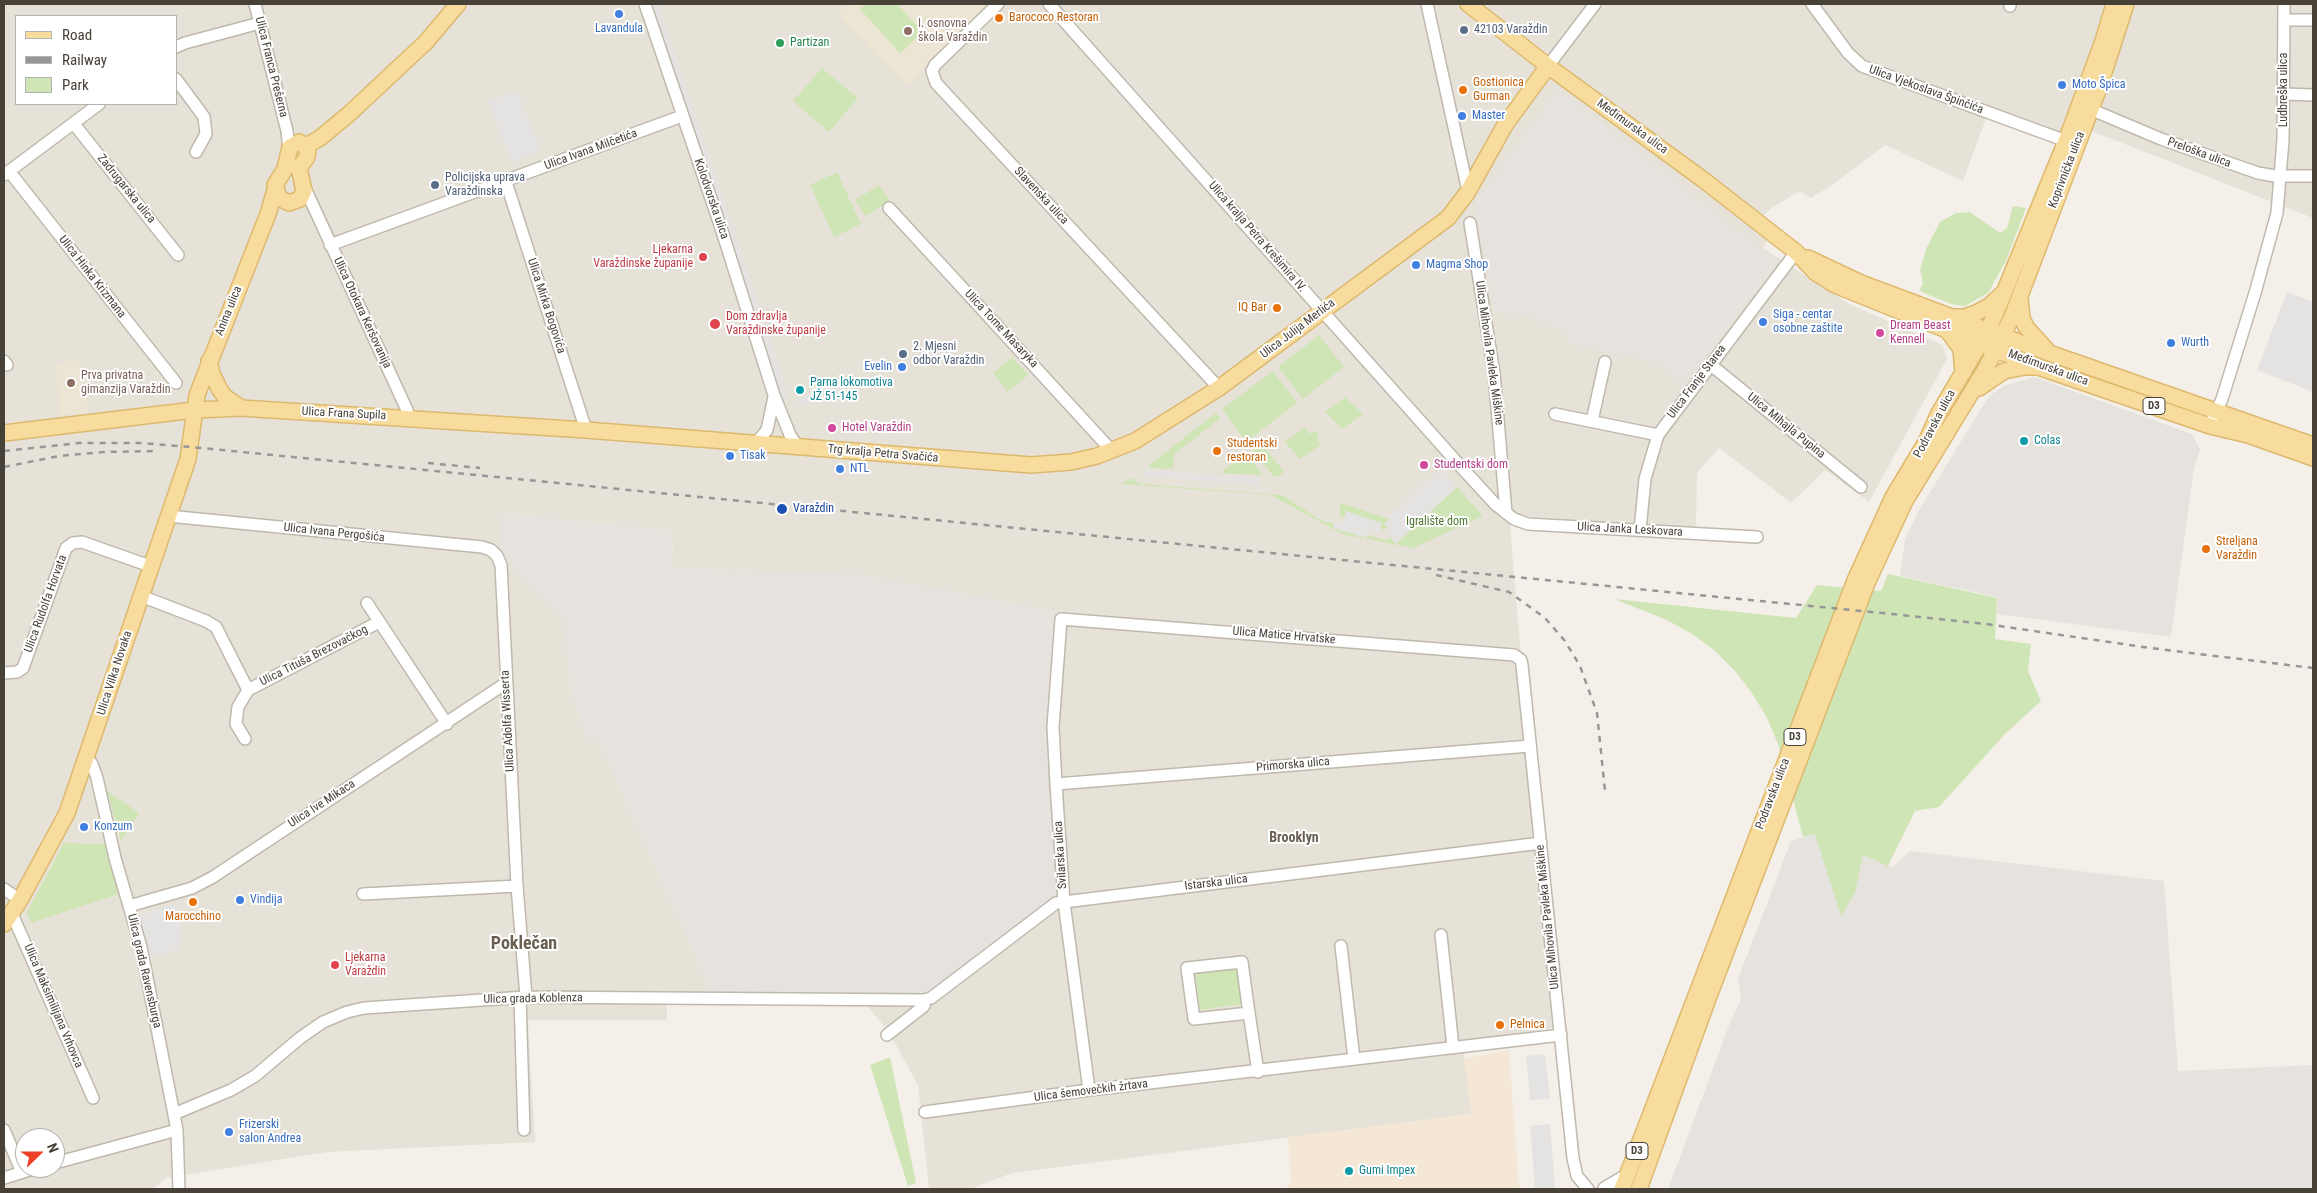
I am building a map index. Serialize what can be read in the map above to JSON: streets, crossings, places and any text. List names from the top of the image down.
{
  "streets": {
    "main road": [
      "Međimurska ulica",
      "Koprivnička ulica",
      "Anina ulica",
      "Ulica Julija Merlića",
      "D3",
      "Ulica Frana Supila",
      "Podravska ulica",
      "Trg kralja Petra Svačića",
      "Ulica Vilka Novaka"
    ],
    "street": [
      "Ulica Franca Prešerna",
      "Ulica Vjekoslava Špinčića",
      "Ludbreška ulica",
      "Ulica Ivana Milčetića",
      "Preloška ulica",
      "Zadrugarska ulica",
      "Slavenska ulica",
      "Kolodvorska ulica",
      "Ulica kralja Petra Krešimira IV.",
      "Ulica Hinka Krizmana",
      "Ulica Mirka Bogovića",
      "Ulica Otokara Keršovanija",
      "Ulica Tome Masaryka",
      "Ulica Mihovila Pavleka Miškine",
      "Ulica Franje Starea",
      "Ulica Mihajla Pupina",
      "Ulica Janka Leskovara",
      "Ulica Ivana Pergošića",
      "Ulica Rudolfa Horvata",
      "Ulica Matice Hrvatske",
      "Ulica Tituša Brezovačkog",
      "Ulica Adolfa Wisserta",
      "Primorska ulica",
      "Ulica Ive Mikaca",
      "Svilarska ulica",
      "Istarska ulica",
      "Ulica grada Ravensburga",
      "Ulica grada Koblenza",
      "Ulica Maksimilijana Vrhovca",
      "Ulica šemovečkih žrtava"
    ]
  },
  "crossings": [
    ["Ulica Franca Prešerna", "Anina ulica"],
    ["Ulica Vjekoslava Špinčića", "Koprivnička ulica"],
    ["Ludbreška ulica", "Međimurska ulica"],
    ["Ludbreška ulica", "Preloška ulica"],
    ["Međimurska ulica", "Koprivnička ulica"],
    ["Međimurska ulica", "Ulica Julija Merlića"],
    ["Međimurska ulica", "Ulica Franje Starea"],
    ["Međimurska ulica", "D3"],
    ["Međimurska ulica", "Podravska ulica"],
    ["Ulica Ivana Milčetića", "Kolodvorska ulica"],
    ["Ulica Ivana Milčetića", "Ulica Mirka Bogovića"],
    ["Ulica Ivana Milčetića", "Ulica Otokara Keršovanija"],
    ["Preloška ulica", "Koprivnička ulica"],
    ["Koprivnička ulica", "Podravska ulica"],
    ["Slavenska ulica", "Ulica Julija Merlića"],
    ["Ulica kralja Petra Krešimira IV.", "Ulica Julija Merlića"],
    ["Ulica kralja Petra Krešimira IV.", "Ulica Mihovila Pavleka Miškine"],
    ["Ulica kralja Petra Krešimira IV.", "Ulica Janka Leskovara"],
    ["Ulica Mirka Bogovića", "Ulica Frana Supila"],
    ["Anina ulica", "Ulica Frana Supila"],
    ["Anina ulica", "Ulica Vilka Novaka"],
    ["Ulica Otokara Keršovanija", "Ulica Frana Supila"],
    ["Ulica Tome Masaryka", "Ulica Julija Merlića"],
    ["Ulica Julija Merlića", "Trg kralja Petra Svačića"],
    ["Ulica Mihovila Pavleka Miškine", "Ulica Janka Leskovara"],
    ["Ulica Mihovila Pavleka Miškine", "Ulica Matice Hrvatske"],
    ["Ulica Mihovila Pavleka Miškine", "Primorska ulica"],
    ["Ulica Mihovila Pavleka Miškine", "Istarska ulica"],
    ["Ulica Mihovila Pavleka Miškine", "Ulica šemovečkih žrtava"],
    ["Ulica Franje Starea", "Ulica Mihajla Pupina"],
    ["Ulica Franje Starea", "Ulica Janka Leskovara"],
    ["D3", "Podravska ulica"],
    ["Ulica Frana Supila", "Trg kralja Petra Svačića"],
    ["Ulica Frana Supila", "Ulica Vilka Novaka"],
    ["Ulica Ivana Pergošića", "Ulica Vilka Novaka"],
    ["Ulica Ivana Pergošića", "Ulica Adolfa Wisserta"],
    ["Ulica Rudolfa Horvata", "Ulica Vilka Novaka"],
    ["Ulica Matice Hrvatske", "Svilarska ulica"],
    ["Ulica Tituša Brezovačkog", "Ulica Vilka Novaka"],
    ["Ulica Tituša Brezovačkog", "Ulica Ive Mikaca"],
    ["Ulica Vilka Novaka", "Ulica grada Ravensburga"],
    ["Ulica Vilka Novaka", "Ulica Maksimilijana Vrhovca"],
    ["Ulica Adolfa Wisserta", "Ulica Ive Mikaca"],
    ["Ulica Adolfa Wisserta", "Ulica grada Koblenza"],
    ["Primorska ulica", "Svilarska ulica"],
    ["Ulica Ive Mikaca", "Ulica grada Ravensburga"],
    ["Svilarska ulica", "Istarska ulica"],
    ["Svilarska ulica", "Ulica šemovečkih žrtava"],
    ["Istarska ulica", "Ulica grada Koblenza"],
    ["Ulica grada Ravensburga", "Ulica grada Koblenza"]
  ],
  "districts": ["Brooklyn", "Poklečan"],
  "parks": ["Igralište dom"],
  "places": [
    "Lavandula",
    "Barococo Restoran",
    "42103 Varaždin",
    "I. osnovna škola Varaždin",
    "Partizan",
    "Moto Špica",
    "Gostionica Gurman",
    "Master",
    "Policijska uprava Varaždinska",
    "Ljekarna Varaždinske županije",
    "Magma Shop",
    "IQ Bar",
    "Siga - centar osobne zaštite",
    "Dom zdravlja Varaždinske županije",
    "Dream Beast Kennell",
    "Wurth",
    "2. Mjesni odbor Varaždin",
    "Evelin",
    "Prva privatna gimanzija Varaždin",
    "Parna lokomotiva JŽ 51-145",
    "Hotel Varaždin",
    "Colas",
    "Studentski restoran",
    "Tisak",
    "Studentski dom",
    "NTL",
    "Varaždin",
    "Streljana Varaždin",
    "Konzum",
    "Vindija",
    "Marocchino",
    "Ljekarna Varaždin",
    "Pelnica",
    "Frizerski salon Andrea",
    "Gumi Impex"
  ],
  "legend": ["Road", "Railway", "Park"],
  "north": "right"
}
